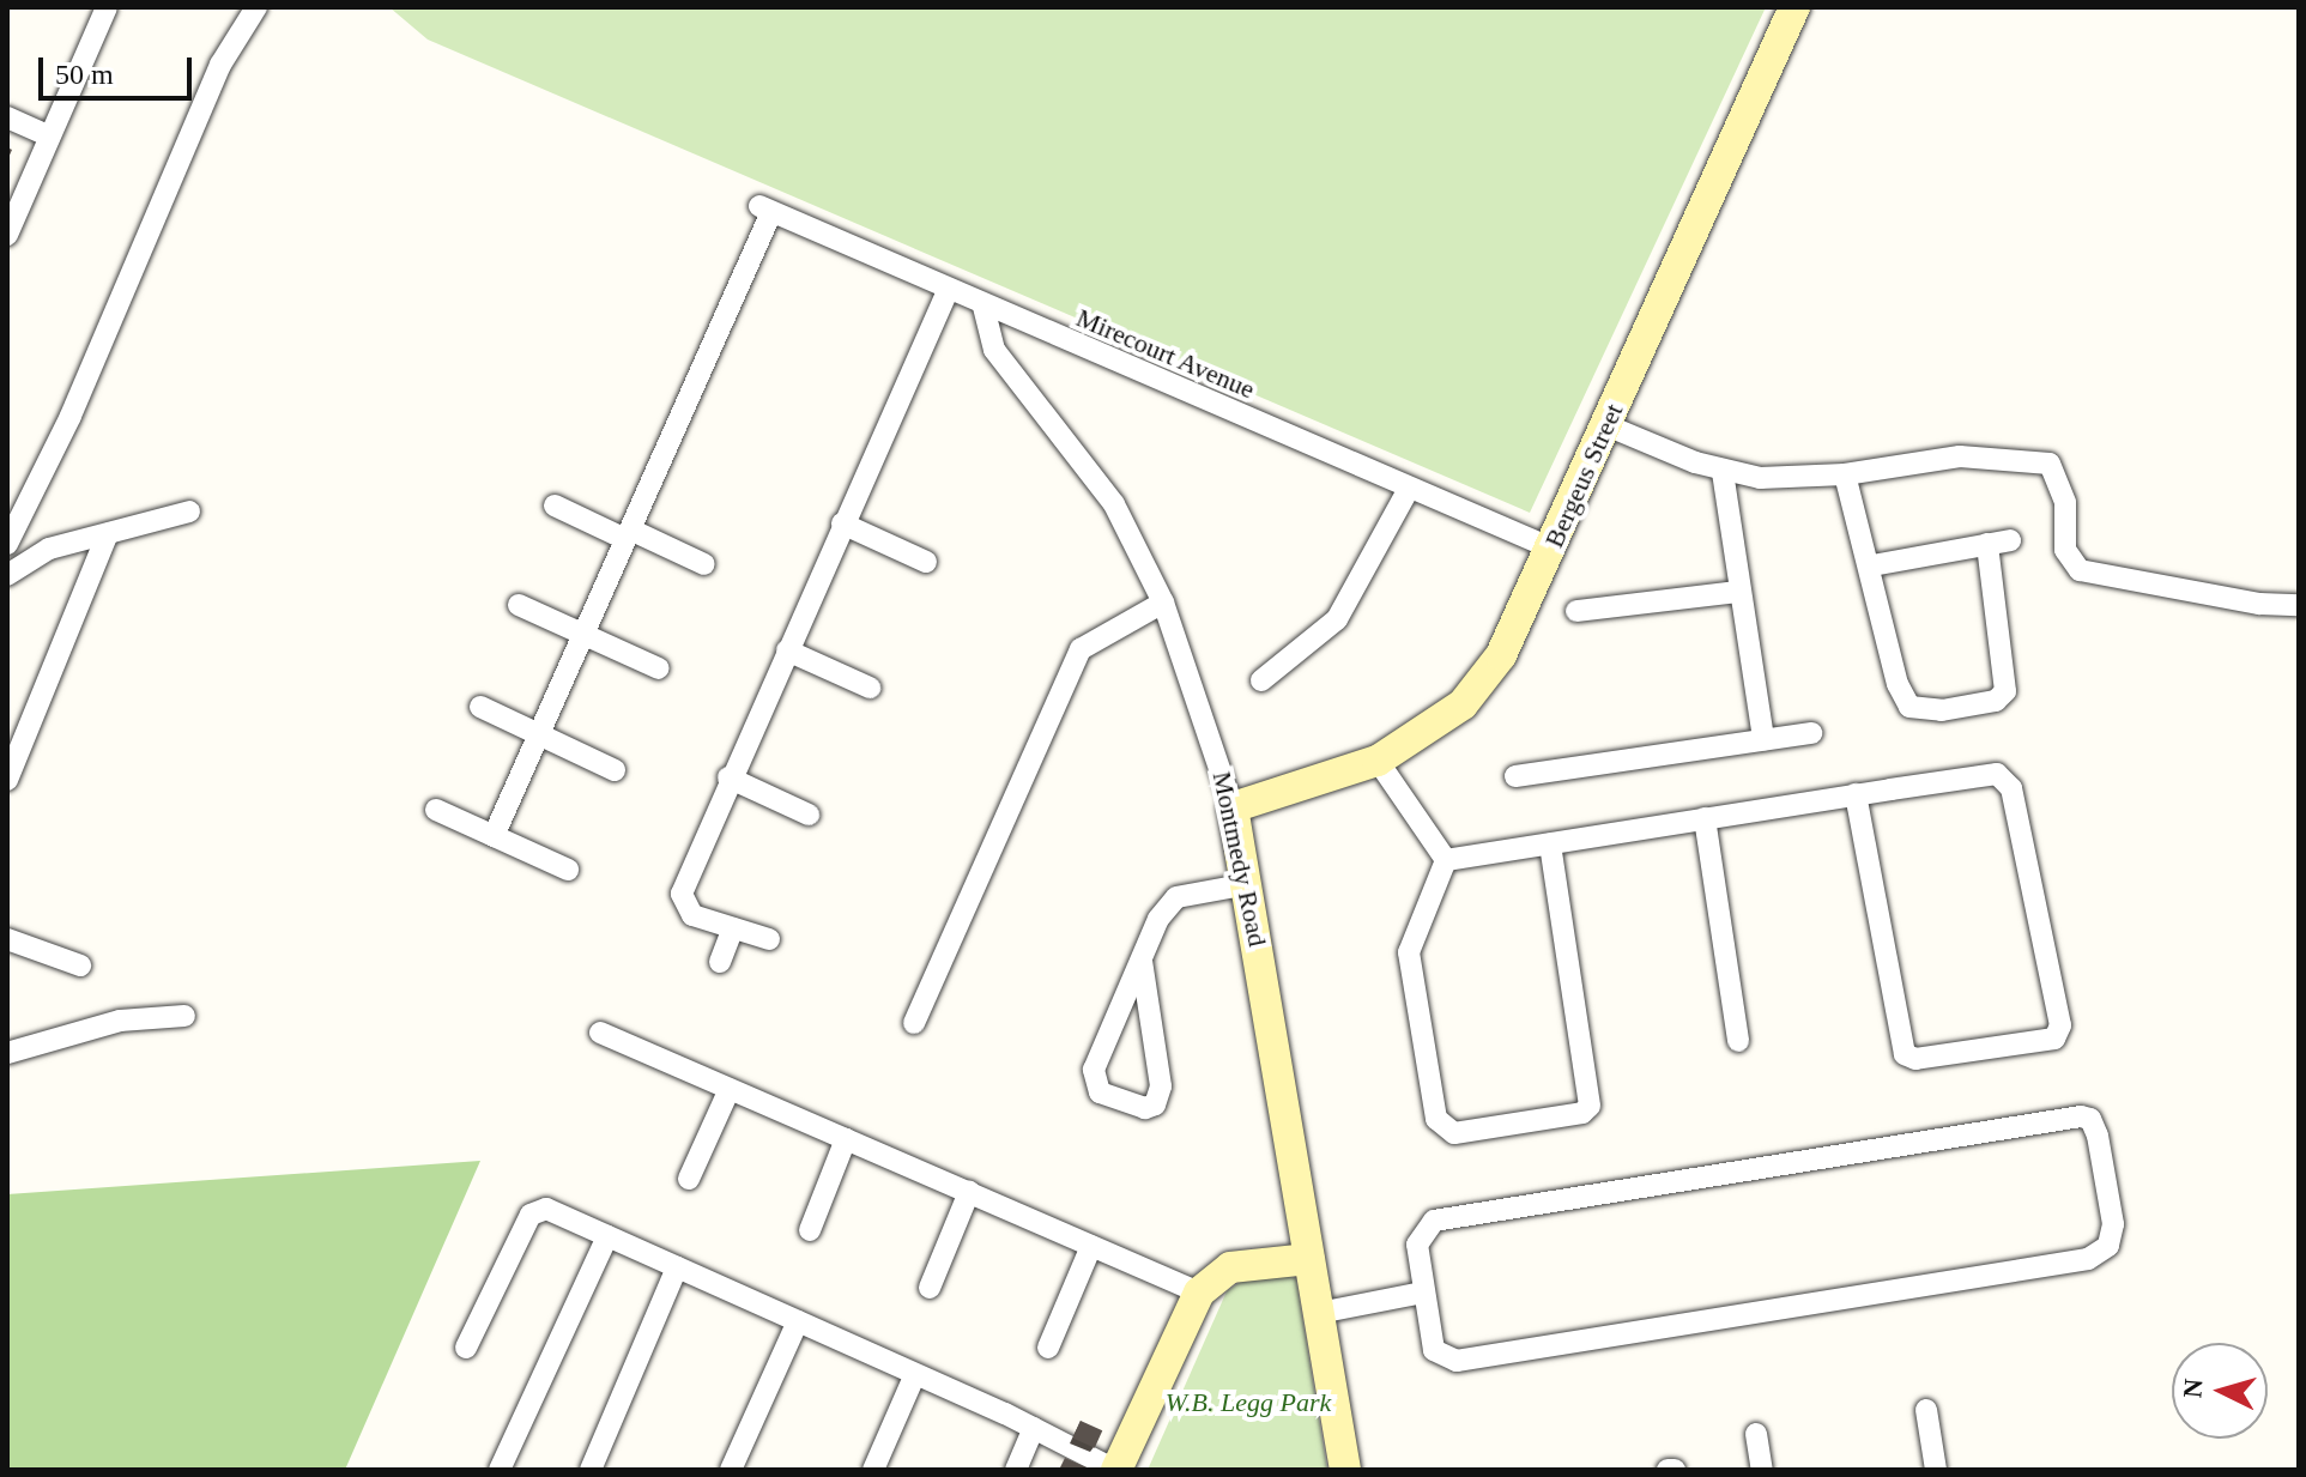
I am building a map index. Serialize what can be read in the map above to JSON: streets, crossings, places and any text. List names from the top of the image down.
{
  "streets": {
    "street": ["Mirecourt Avenue", "Bergeus Street", "Montmedy Road"]
  },
  "crossings": [
    ["Mirecourt Avenue", "Bergeus Street"],
    ["Mirecourt Avenue", "Montmedy Road"],
    ["Bergeus Street", "Montmedy Road"]
  ],
  "parks": ["W.B. Legg Park"],
  "scale_bar": "50 m",
  "north": "left"
}
